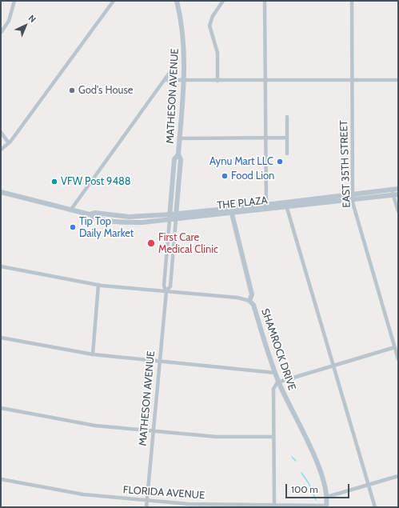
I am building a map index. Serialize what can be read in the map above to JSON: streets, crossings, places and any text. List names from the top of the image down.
{
  "streets": {
    "street": [
      "MATHESON AVENUE",
      "EAST 35TH STREET",
      "THE PLAZA",
      "SHAMROCK DRIVE",
      "FLORIDA AVENUE"
    ]
  },
  "crossings": [
    ["MATHESON AVENUE", "THE PLAZA"],
    ["MATHESON AVENUE", "FLORIDA AVENUE"],
    ["EAST 35TH STREET", "THE PLAZA"],
    ["THE PLAZA", "SHAMROCK DRIVE"],
    ["SHAMROCK DRIVE", "FLORIDA AVENUE"]
  ],
  "places": [
    "God's House",
    "Aynu Mart LLC",
    "Food Lion",
    "VFW Post 9488",
    "Tip Top Daily Market",
    "First Care Medical Clinic"
  ],
  "scale_bar": "100 m",
  "north": "top right"
}
